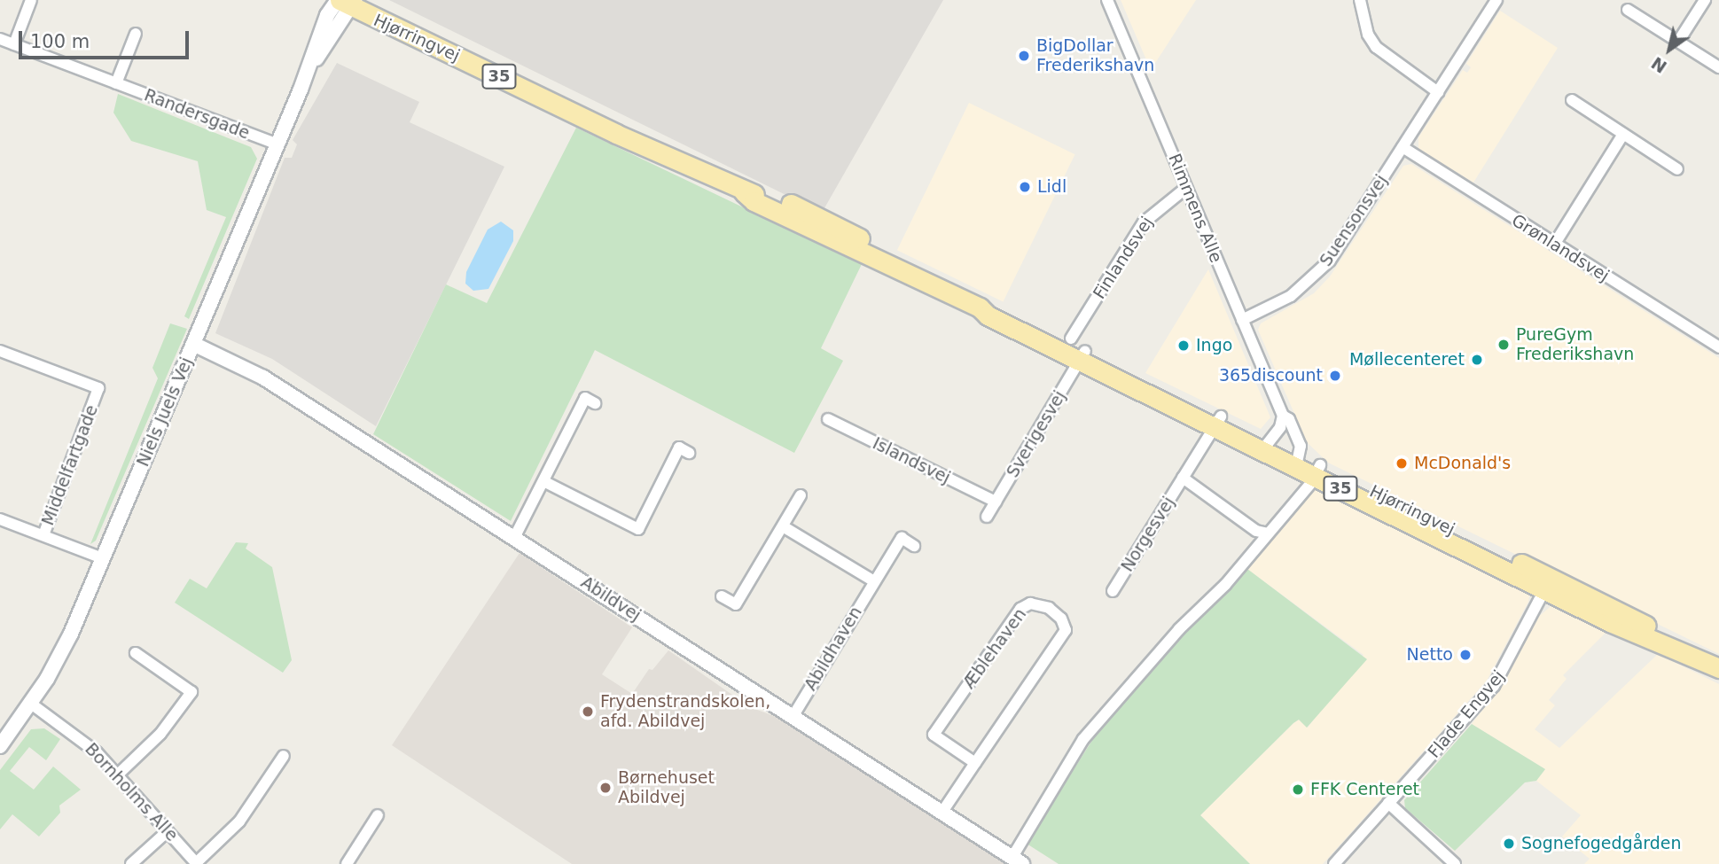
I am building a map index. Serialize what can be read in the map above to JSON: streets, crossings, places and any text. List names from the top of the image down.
{
  "streets": {
    "main road": ["Hjørringvej", "35"],
    "street": [
      "Randersgade",
      "Rimmens Alle",
      "Suensonsvej",
      "Grønlandsvej",
      "Finlandsvej",
      "Niels Juels Vej",
      "Sverigesvej",
      "Islandsvej",
      "Middelfartgade",
      "Norgesvej",
      "Abildvej",
      "Abildhaven",
      "Æblehaven",
      "Flade Engvej",
      "Bornholms Alle"
    ]
  },
  "crossings": [
    ["Hjørringvej", "Rimmens Alle"],
    ["Hjørringvej", "Finlandsvej"],
    ["Hjørringvej", "Niels Juels Vej"],
    ["Hjørringvej", "Sverigesvej"],
    ["Hjørringvej", "Norgesvej"],
    ["Hjørringvej", "Flade Engvej"],
    ["Randersgade", "Niels Juels Vej"],
    ["Rimmens Alle", "Suensonsvej"],
    ["Rimmens Alle", "Finlandsvej"],
    ["Suensonsvej", "Grønlandsvej"],
    ["Finlandsvej", "Sverigesvej"],
    ["Niels Juels Vej", "Middelfartgade"],
    ["Niels Juels Vej", "Abildvej"],
    ["Niels Juels Vej", "Bornholms Alle"],
    ["Sverigesvej", "Islandsvej"],
    ["Abildvej", "Abildhaven"],
    ["Abildvej", "Æblehaven"]
  ],
  "places": [
    "BigDollar Frederikshavn",
    "Lidl",
    "PureGym Frederikshavn",
    "Ingo",
    "Møllecenteret",
    "365discount",
    "McDonald's",
    "Netto",
    "Frydenstrandskolen, afd. Abildvej",
    "Børnehuset Abildvej",
    "FFK Centeret",
    "Sognefogedgården"
  ],
  "scale_bar": "100 m",
  "north": "bottom left"
}
